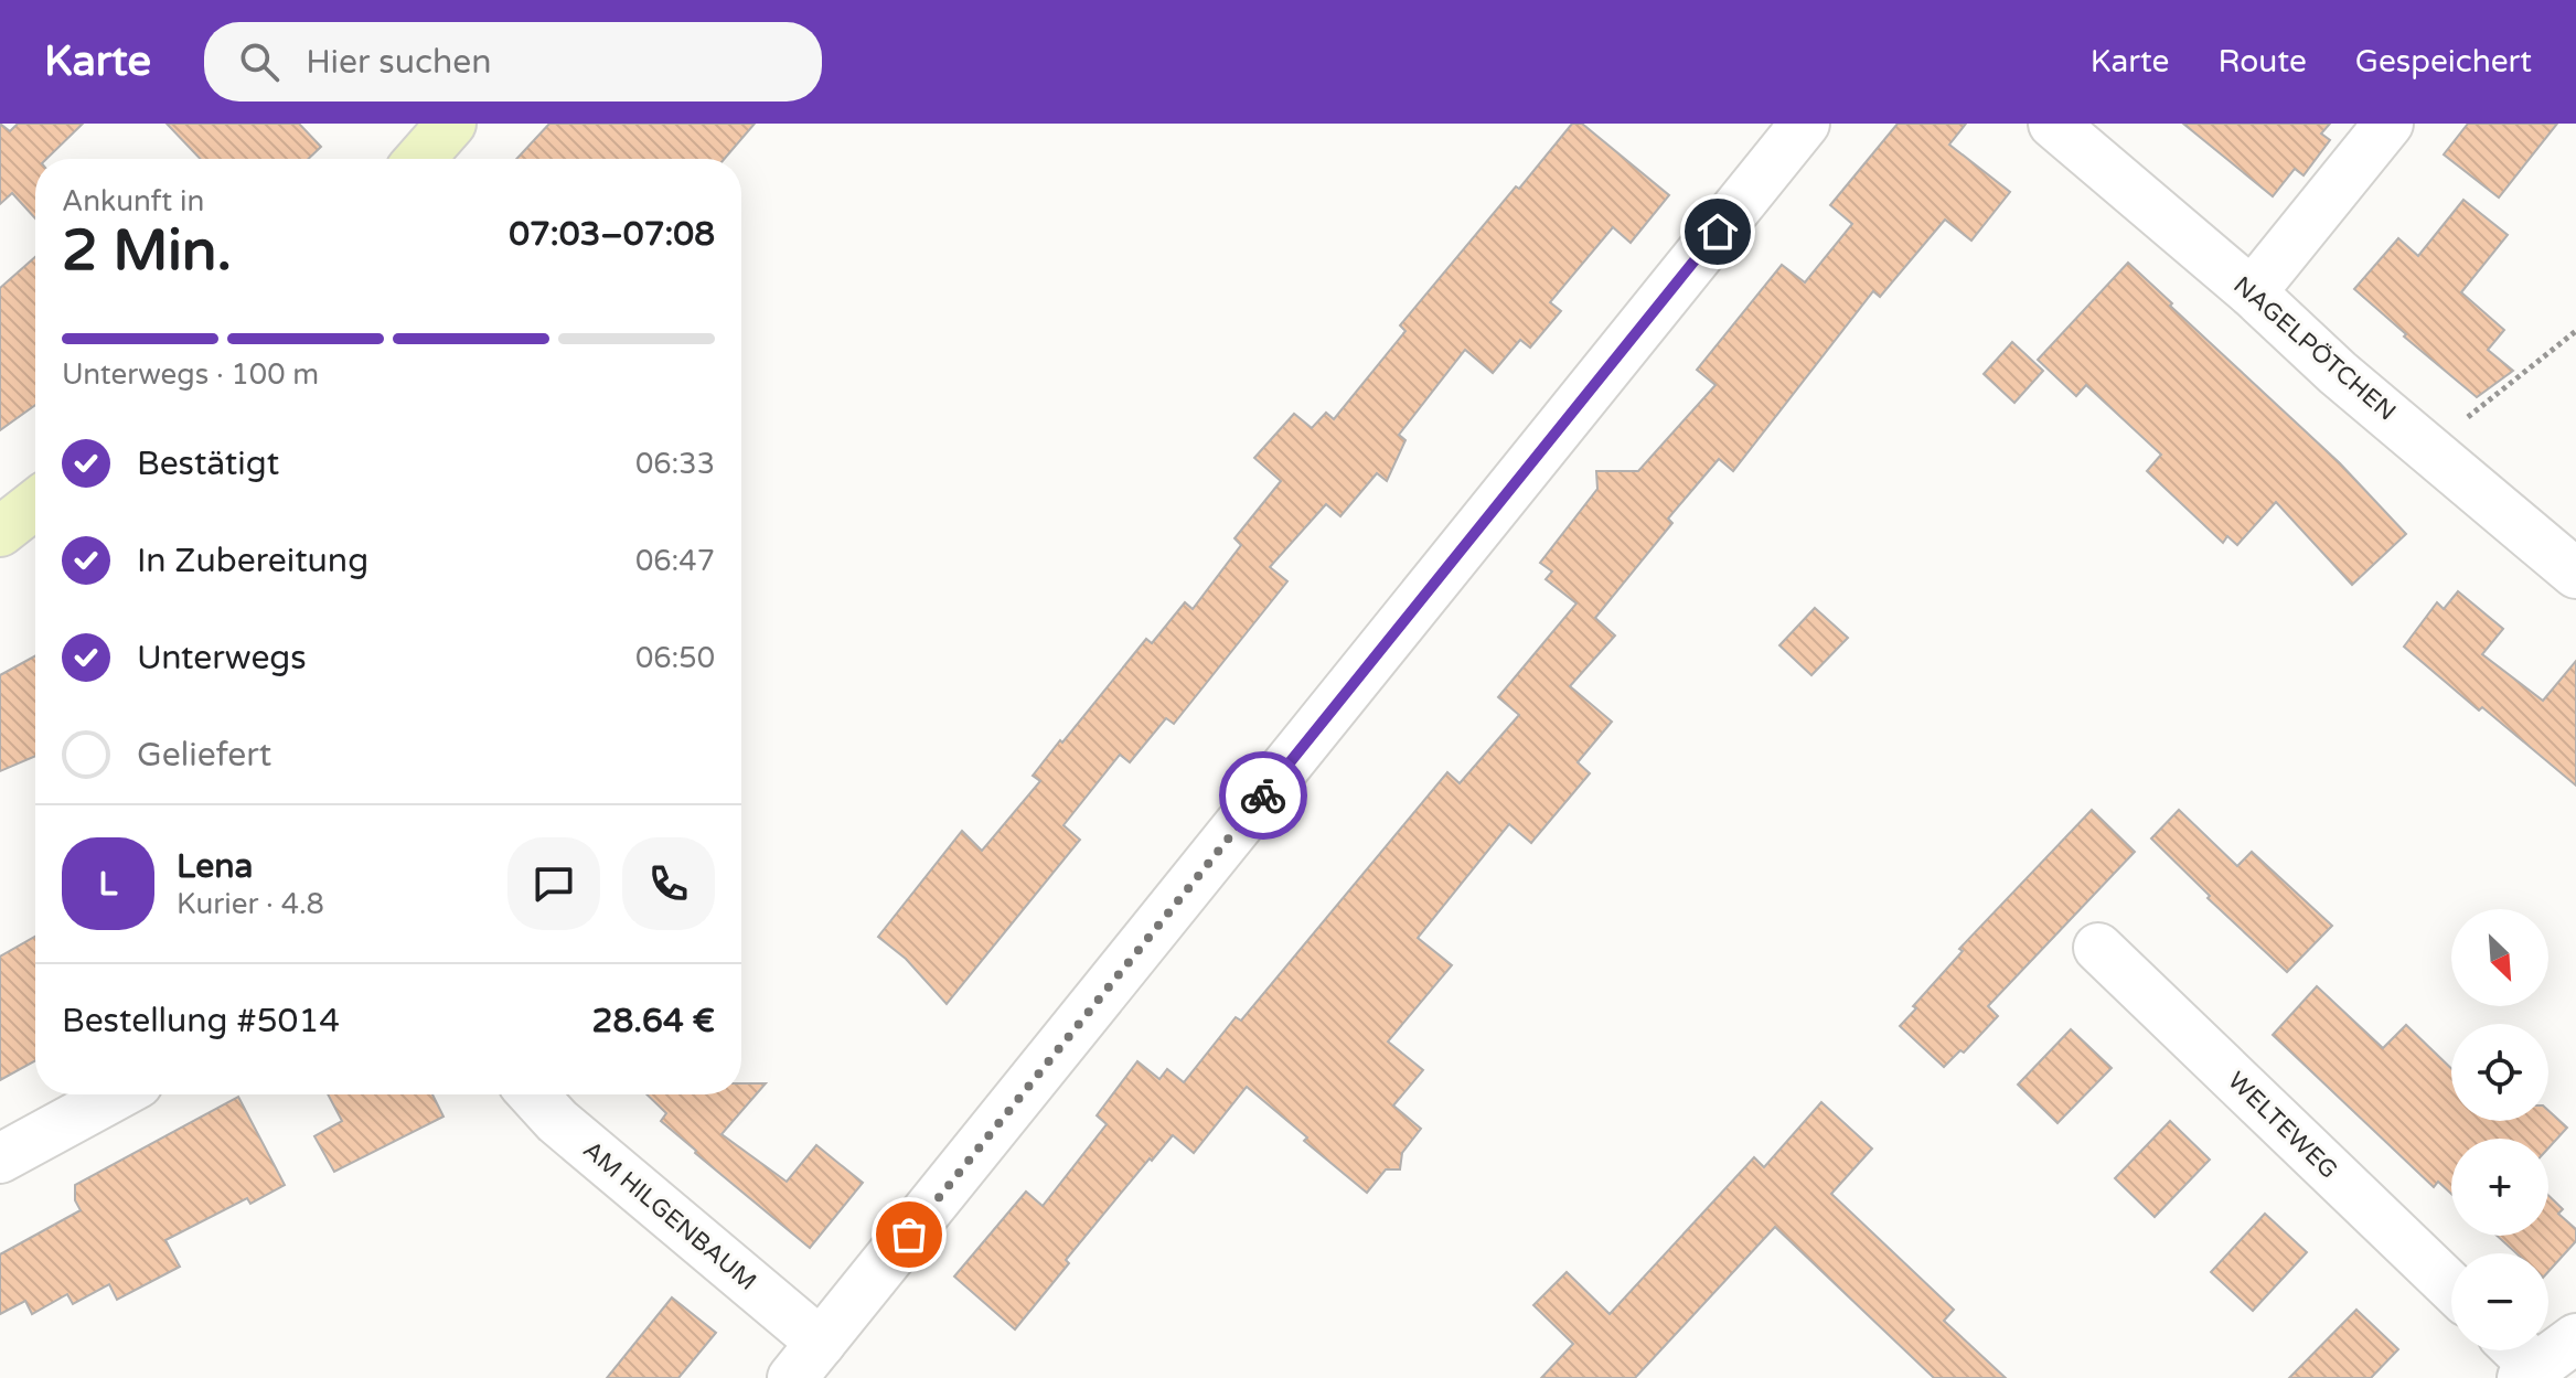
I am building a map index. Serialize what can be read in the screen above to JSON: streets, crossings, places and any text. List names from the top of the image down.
{
  "streets": {
    "street": ["NAGELPÖTCHEN", "WELTEWEG", "AM HILGENBAUM"]
  },
  "north": "bottom right",
  "page": {
    "header": "Karte",
    "search": "Hier suchen",
    "nav": ["Karte", "Route", "Gespeichert"],
    "heading": ["2 Min.", "Ankunft in", "07:03–07:08"],
    "panel": [
      "Lena",
      "Kurier · 4.8",
      "Bestellung #5014",
      "28.64 €"
    ],
    "bar": "Unterwegs · 100 m",
    "list": [
      ["Bestätigt", "06:33"],
      ["In Zubereitung", "06:47"],
      ["Unterwegs", "06:50"],
      "Geliefert"
    ],
    "round": "L",
    "map_buttons": ["+", "−"]
  }
}
